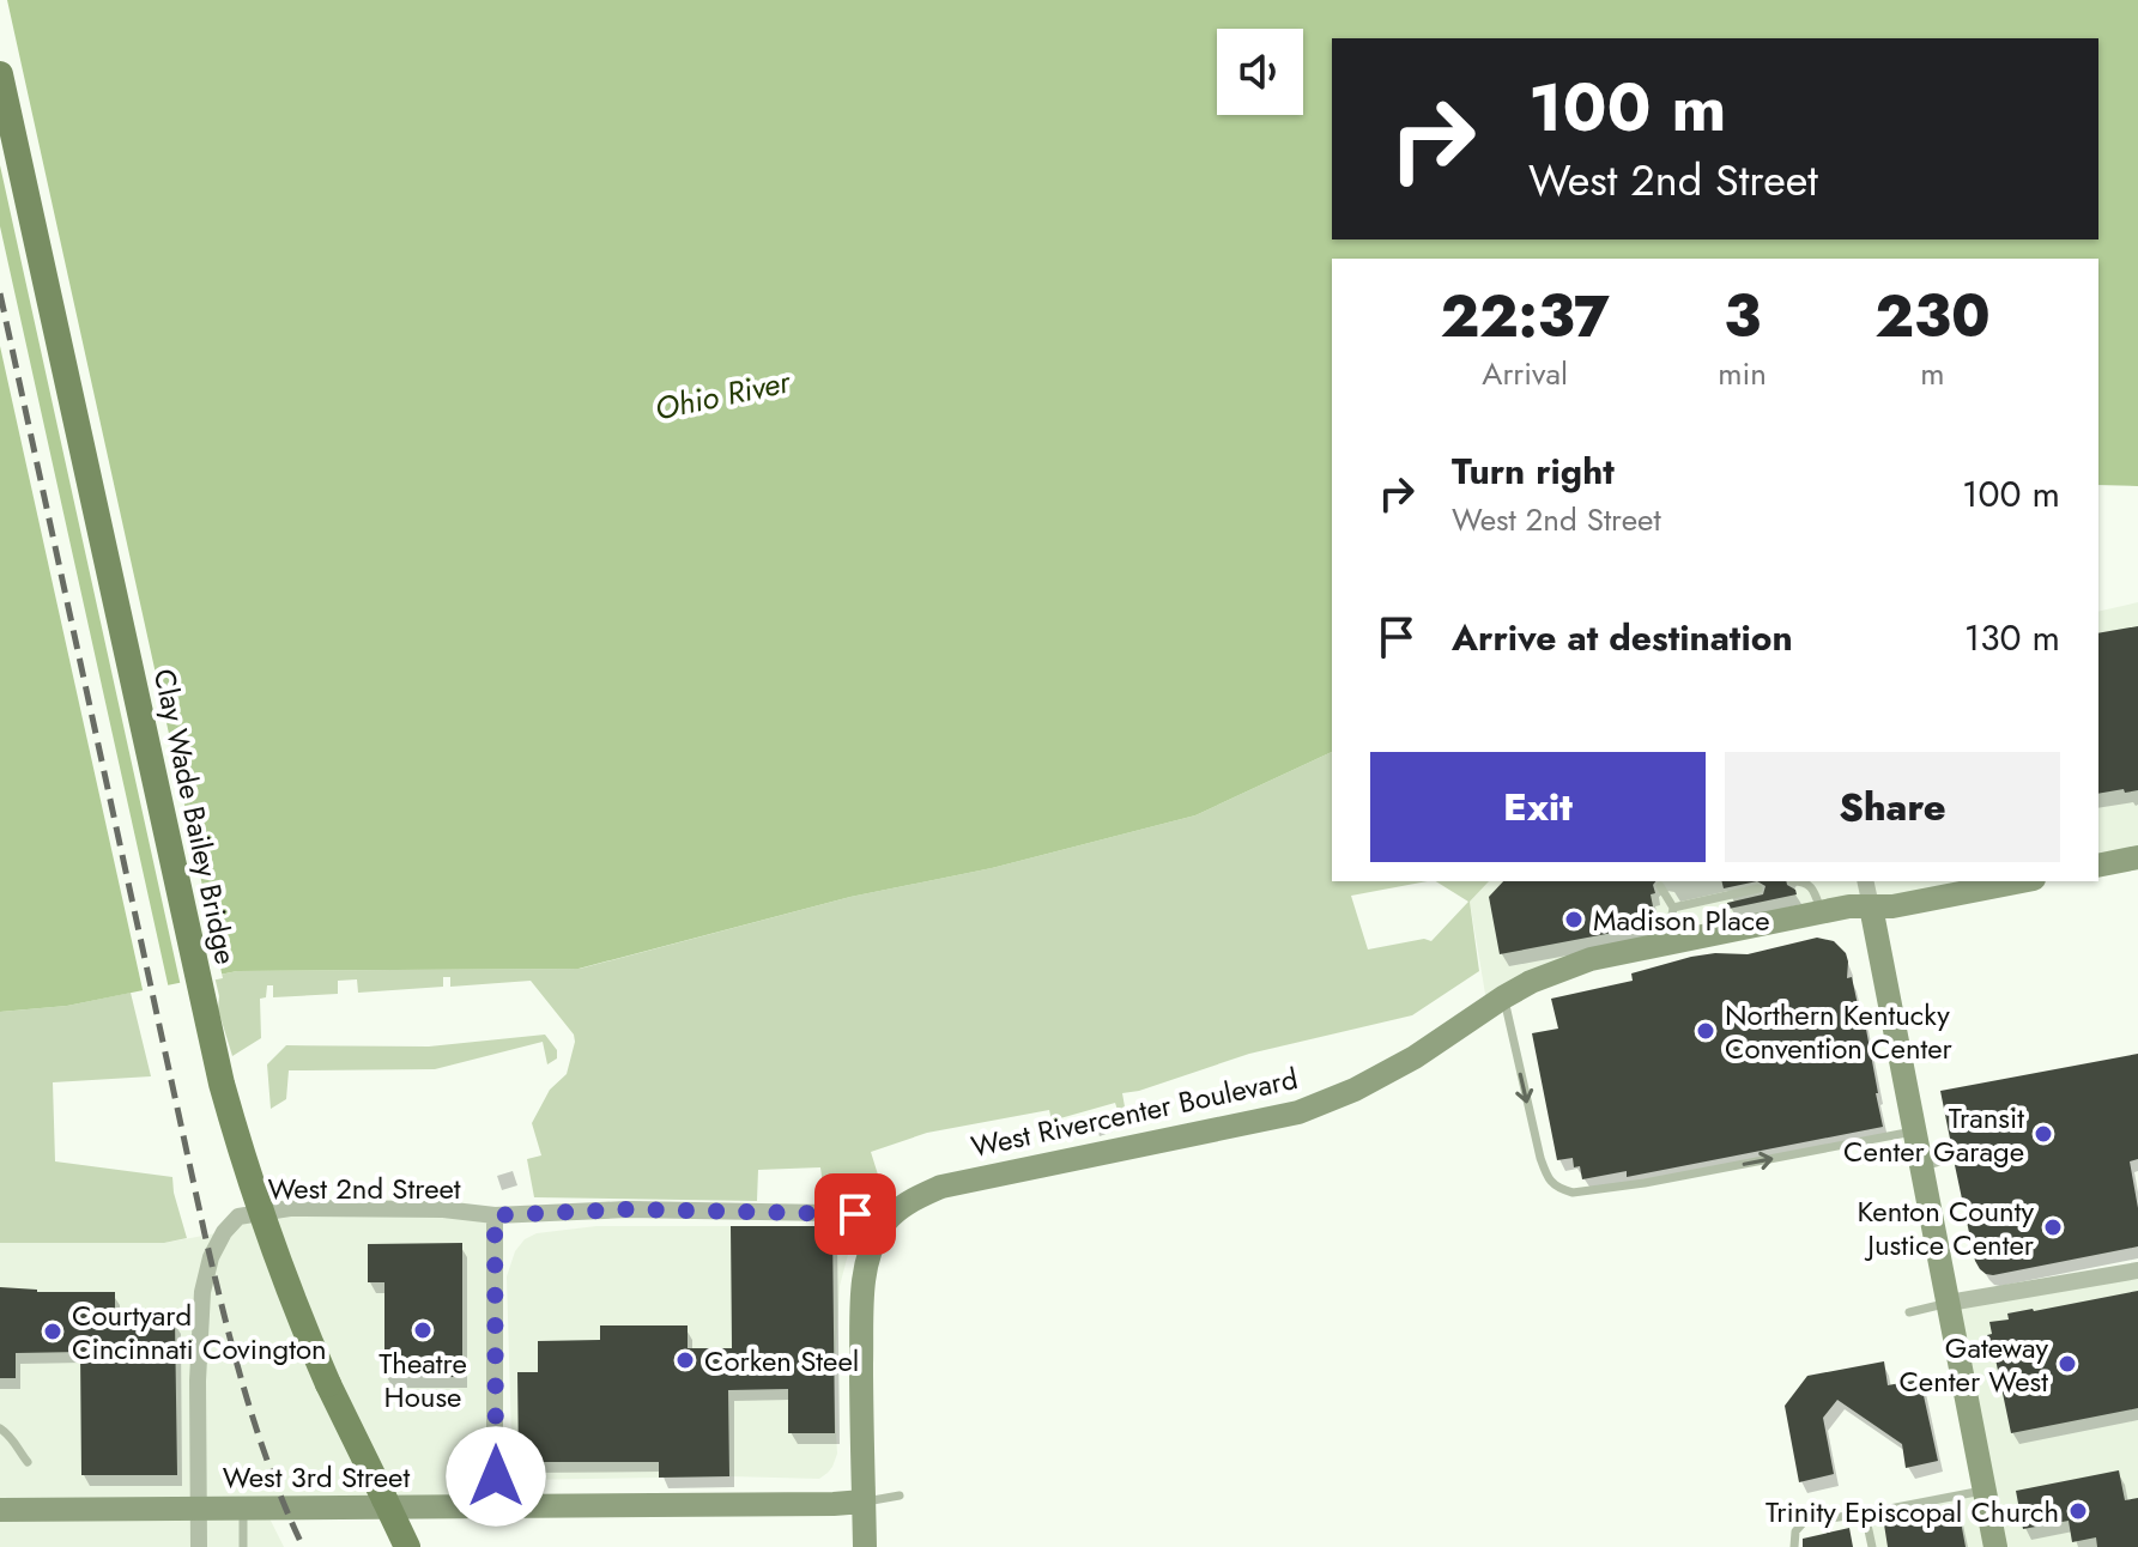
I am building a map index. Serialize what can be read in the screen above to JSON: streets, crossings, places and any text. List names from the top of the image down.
{
  "streets": {
    "main road": ["Clay Wade Bailey Bridge"],
    "street": ["West Rivercenter Boulevard", "West 2nd Street", "West 3rd Street"]
  },
  "crossings": [
    ["West Rivercenter Boulevard", "West 2nd Street"],
    ["West 2nd Street", "West 3rd Street"]
  ],
  "water": ["Ohio River"],
  "places": [
    "Madison Place",
    "Northern Kentucky Convention Center",
    "Transit Center Garage",
    "Kenton County Justice Center",
    "Theatre House",
    "Courtyard Cincinnati Covington",
    "Corken Steel",
    "Gateway Center West",
    "Trinity Episcopal Church"
  ],
  "page": {
    "turn": ["100 m", "West 2nd Street"],
    "eta": [
      "22:37",
      "Arrival",
      "3",
      "min",
      "230",
      "m"
    ],
    "list": [
      {
        "name": "Turn right",
        "note": "West 2nd Street",
        "value": "100 m"
      },
      {
        "name": "Arrive at destination",
        "value": "130 m"
      }
    ],
    "buttons": ["Exit", "Share"]
  }
}
